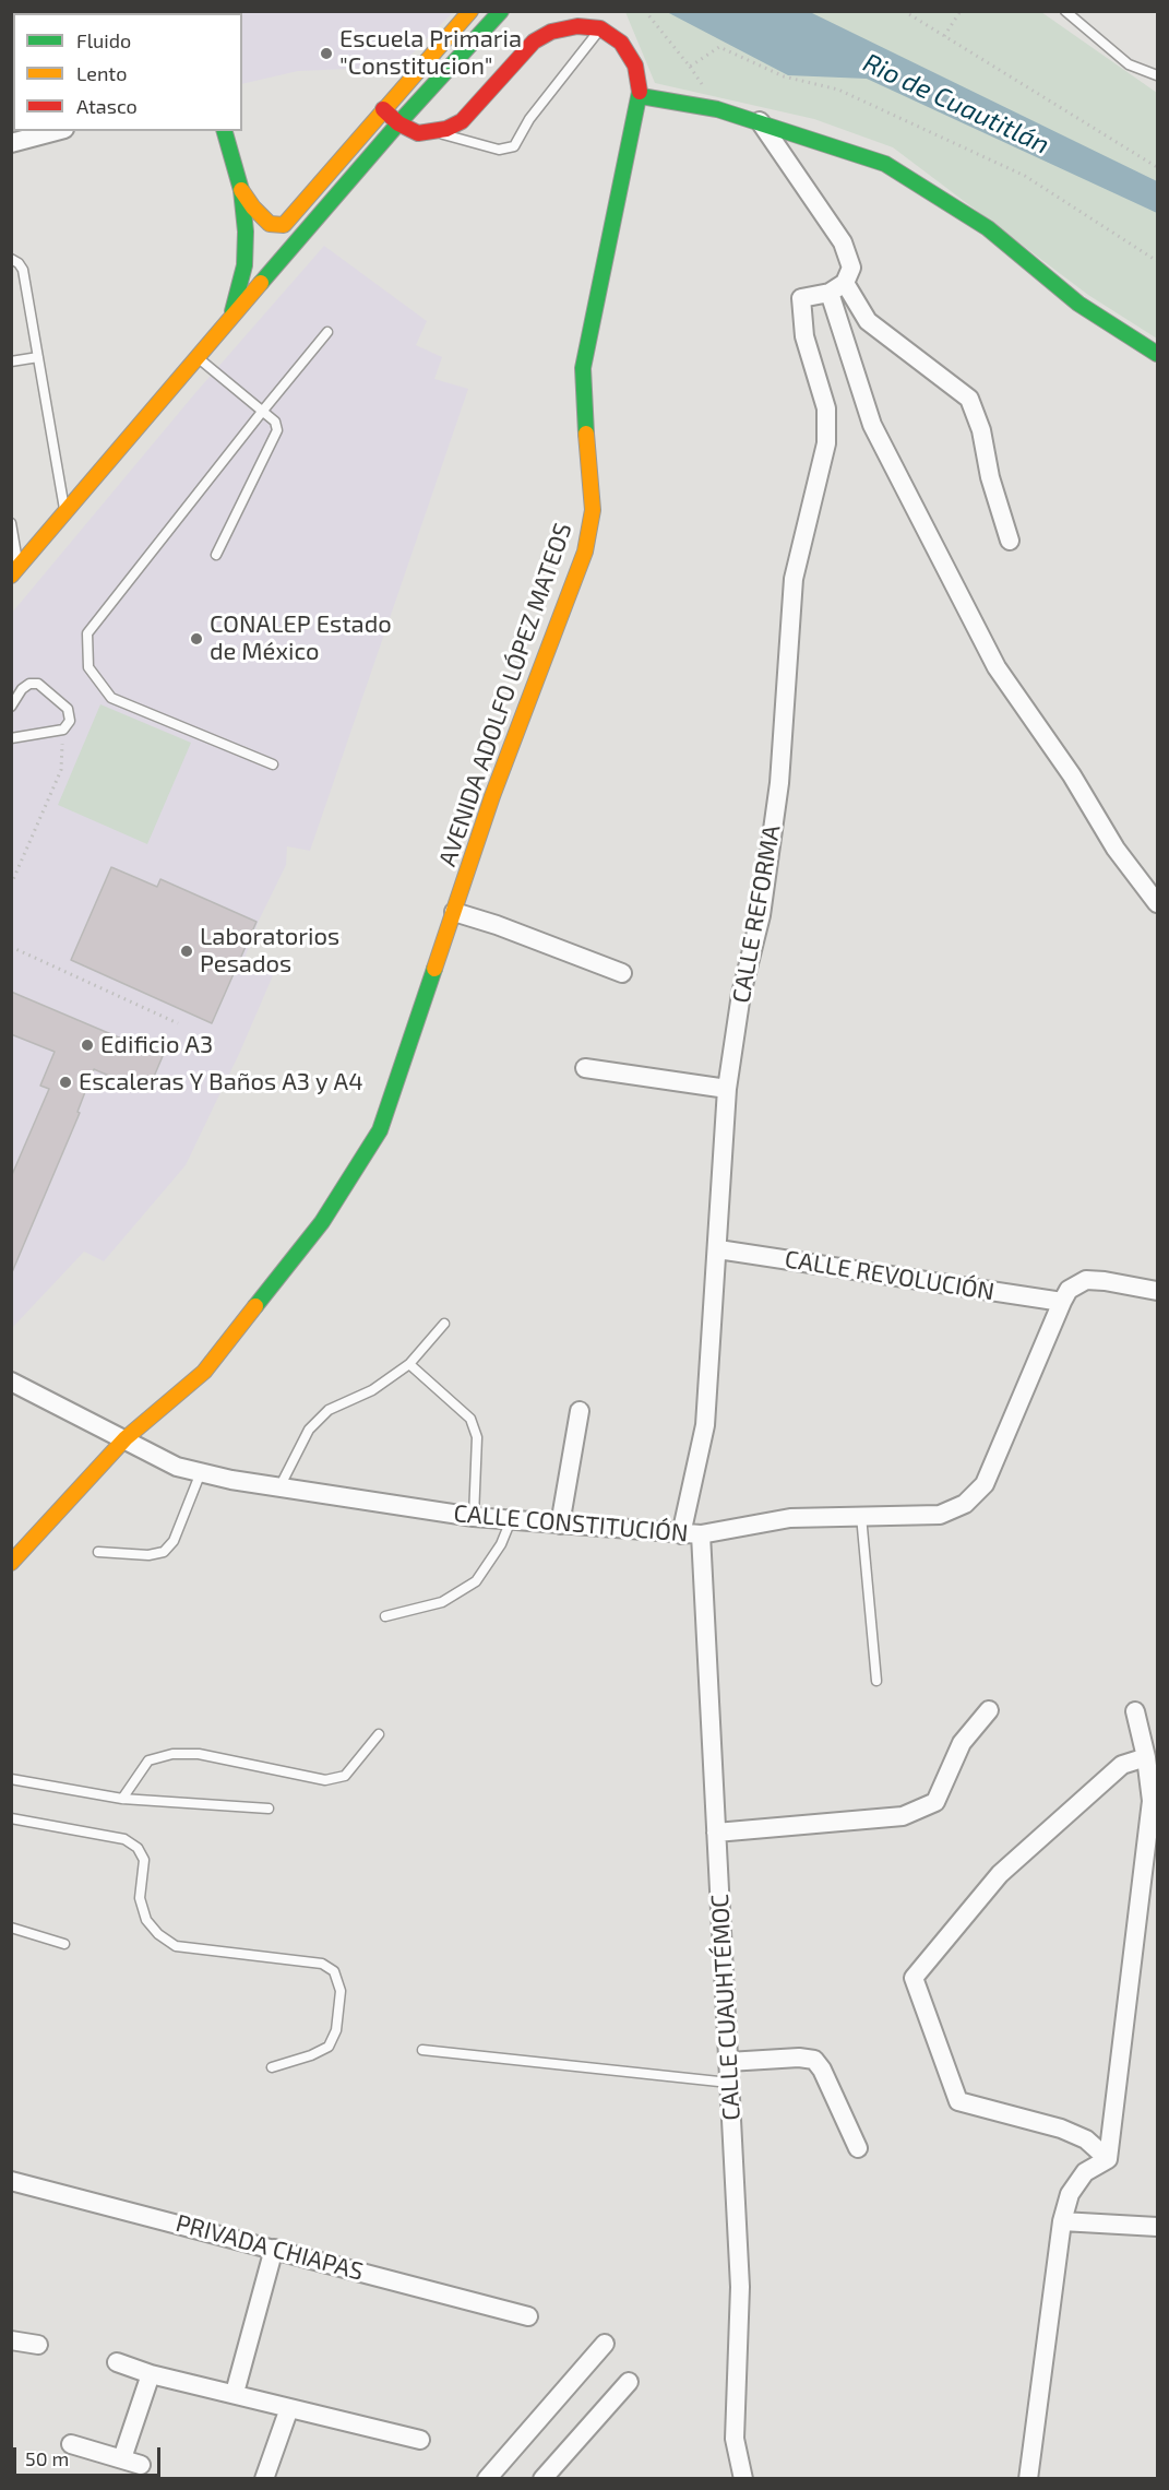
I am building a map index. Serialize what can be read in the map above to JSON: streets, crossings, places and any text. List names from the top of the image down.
{
  "streets": {
    "street": [
      "AVENIDA ADOLFO LÓPEZ MATEOS",
      "CALLE REFORMA",
      "CALLE REVOLUCIÓN",
      "CALLE CONSTITUCIÓN",
      "CALLE CUAUHTÉMOC",
      "PRIVADA CHIAPAS"
    ]
  },
  "crossings": [
    ["AVENIDA ADOLFO LÓPEZ MATEOS", "CALLE CONSTITUCIÓN"],
    ["CALLE REFORMA", "CALLE REVOLUCIÓN"],
    ["CALLE REFORMA", "CALLE CONSTITUCIÓN"],
    ["CALLE REVOLUCIÓN", "CALLE CONSTITUCIÓN"],
    ["CALLE CONSTITUCIÓN", "CALLE CUAUHTÉMOC"]
  ],
  "water": ["Rio de Cuautitlán"],
  "places": [
    "Escuela Primaria \"Constitucion\"",
    "CONALEP Estado de México",
    "Laboratorios Pesados",
    "Edificio A3",
    "Escaleras Y Baños A3 y A4"
  ],
  "legend": ["Fluido", "Lento", "Atasco"],
  "scale_bar": "50 m"
}
